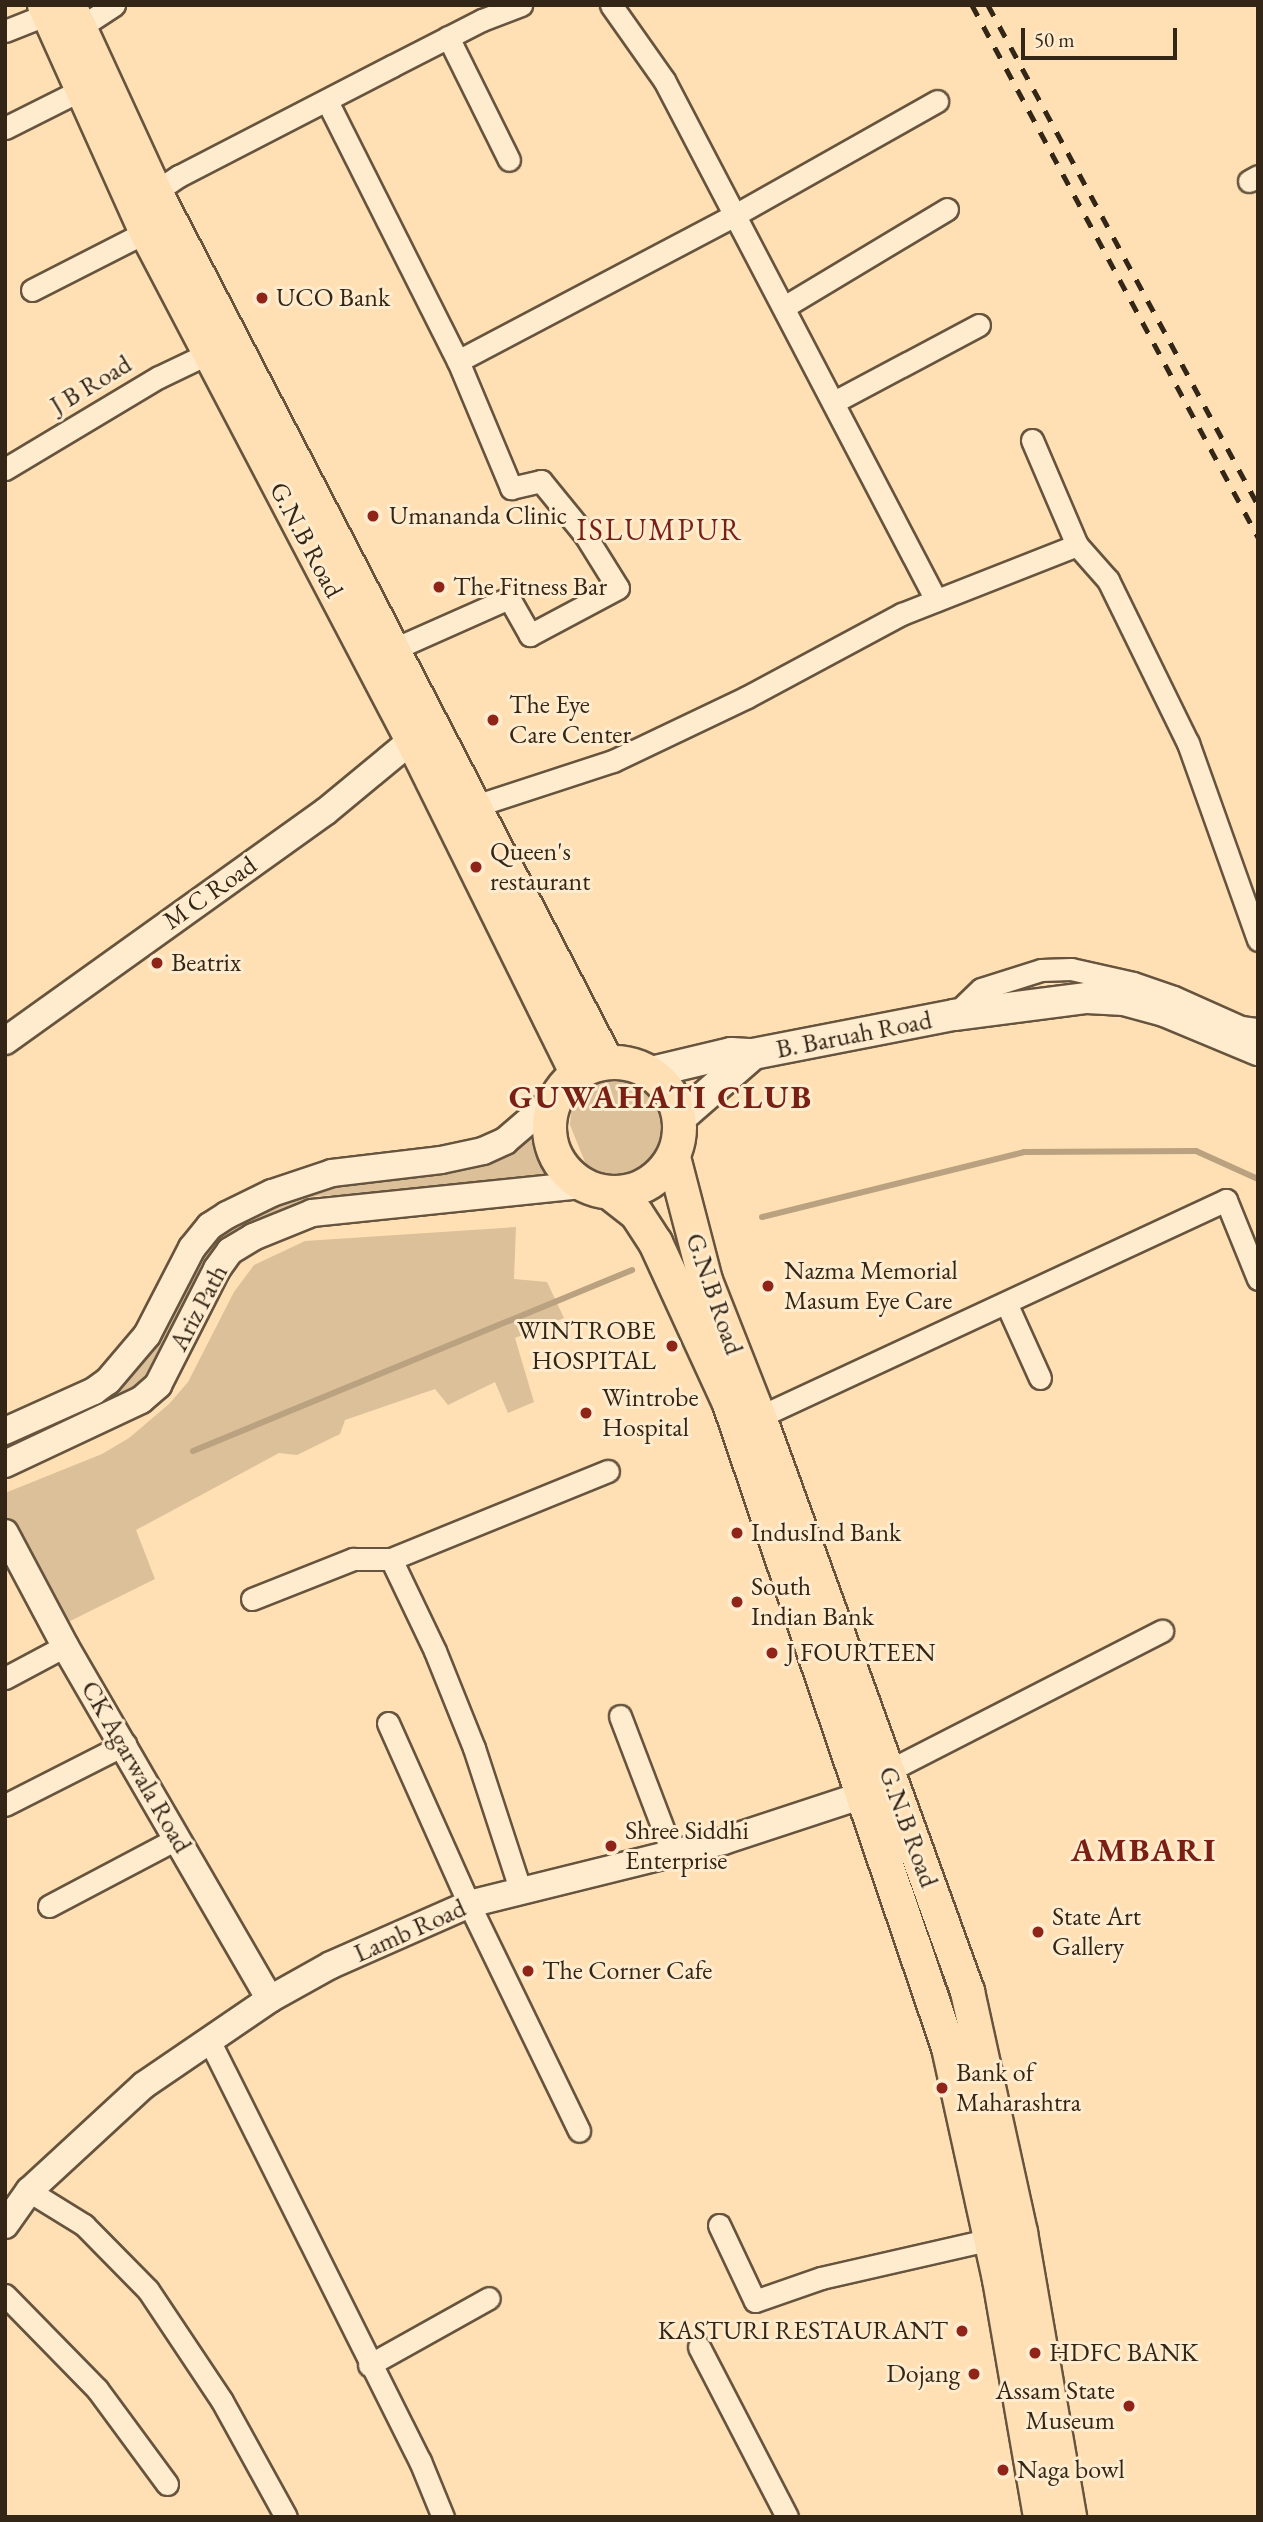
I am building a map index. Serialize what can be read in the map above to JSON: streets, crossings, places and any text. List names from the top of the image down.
{
  "streets": {
    "main road": ["G.N.B Road", "B. Baruah Road"],
    "street": [
      "J B Road",
      "M C Road",
      "Ariz Path",
      "CK Agarwala Road",
      "Lamb Road"
    ]
  },
  "crossings": [
    ["J B Road", "G.N.B Road"],
    ["G.N.B Road", "M C Road"],
    ["G.N.B Road", "B. Baruah Road"],
    ["G.N.B Road", "Ariz Path"],
    ["G.N.B Road", "Lamb Road"],
    ["B. Baruah Road", "Ariz Path"],
    ["CK Agarwala Road", "Lamb Road"]
  ],
  "districts": ["ISLUMPUR", "GUWAHATI CLUB", "AMBARI"],
  "places": [
    "UCO Bank",
    "Umananda Clinic",
    "The Fitness Bar",
    "The Eye Care Center",
    "Queen's restaurant",
    "Beatrix",
    "Nazma Memorial Masum Eye Care",
    "WINTROBE HOSPITAL",
    "Wintrobe Hospital",
    "IndusInd Bank",
    "South Indian Bank",
    "J FOURTEEN",
    "Shree Siddhi Enterprise",
    "State Art Gallery",
    "The Corner Cafe",
    "Bank of Maharashtra",
    "KASTURI RESTAURANT",
    "HDFC BANK",
    "Dojang",
    "Assam State Museum",
    "Naga bowl"
  ],
  "scale_bar": "50 m"
}
